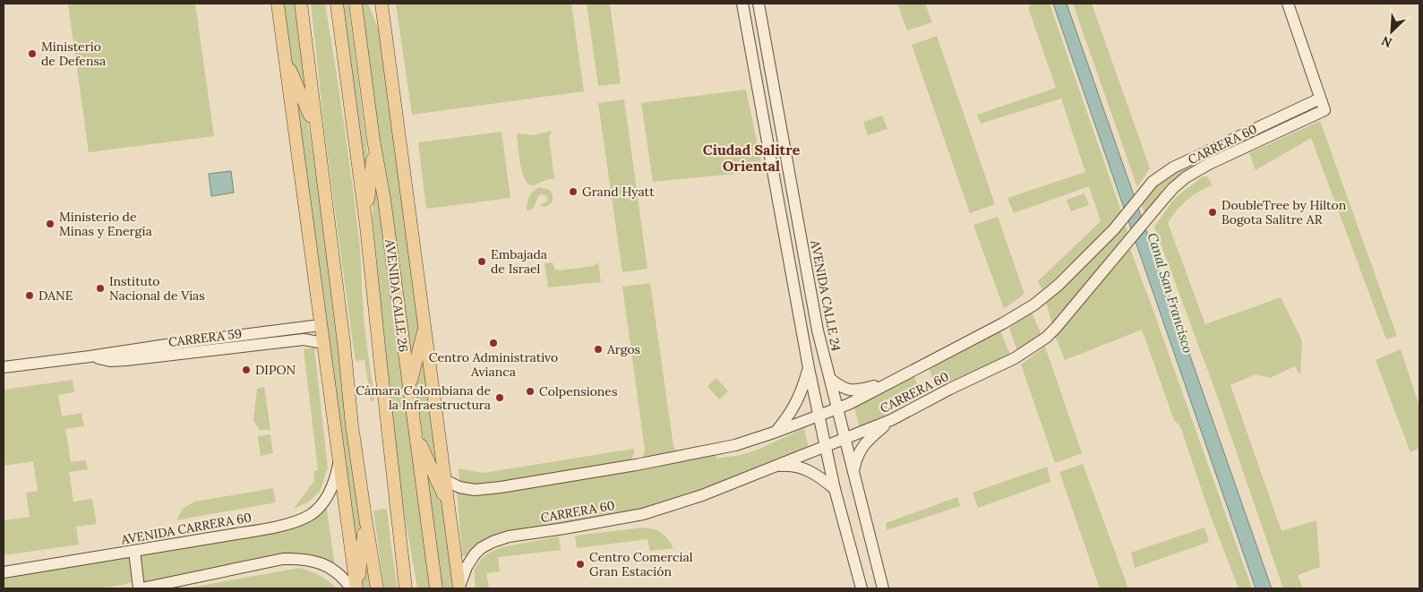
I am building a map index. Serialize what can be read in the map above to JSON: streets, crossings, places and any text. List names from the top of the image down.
{
  "streets": {
    "main road": ["AVENIDA CALLE 26"],
    "street": [
      "CARRERA 60",
      "AVENIDA CALLE 24",
      "CARRERA 59",
      "AVENIDA CARRERA 60"
    ]
  },
  "crossings": [
    ["CARRERA 60", "AVENIDA CALLE 24"]
  ],
  "districts": ["Ciudad Salitre Oriental"],
  "water": ["Canal San Francisco"],
  "places": [
    "Ministerio de Defensa",
    "Grand Hyatt",
    "DoubleTree by Hilton Bogota Salitre AR",
    "Ministerio de Minas y Energía",
    "Embajada de Israel",
    "Instituto Nacional de Vías",
    "DANE",
    "Centro Administrativo Avianca",
    "Argos",
    "DIPON",
    "Colpensiones",
    "Cámara Colombiana de la Infraestructura",
    "Centro Comercial Gran Estación"
  ],
  "north": "bottom left"
}
